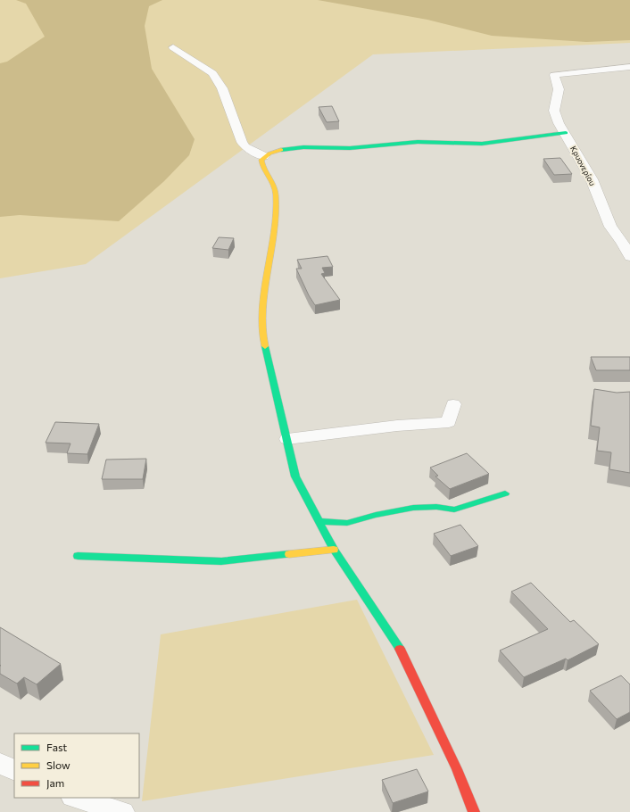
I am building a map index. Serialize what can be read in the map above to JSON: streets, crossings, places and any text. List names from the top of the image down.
{
  "streets": {
    "street": ["Κρυονερίου"]
  },
  "legend": ["Fast", "Slow", "Jam"]
}
